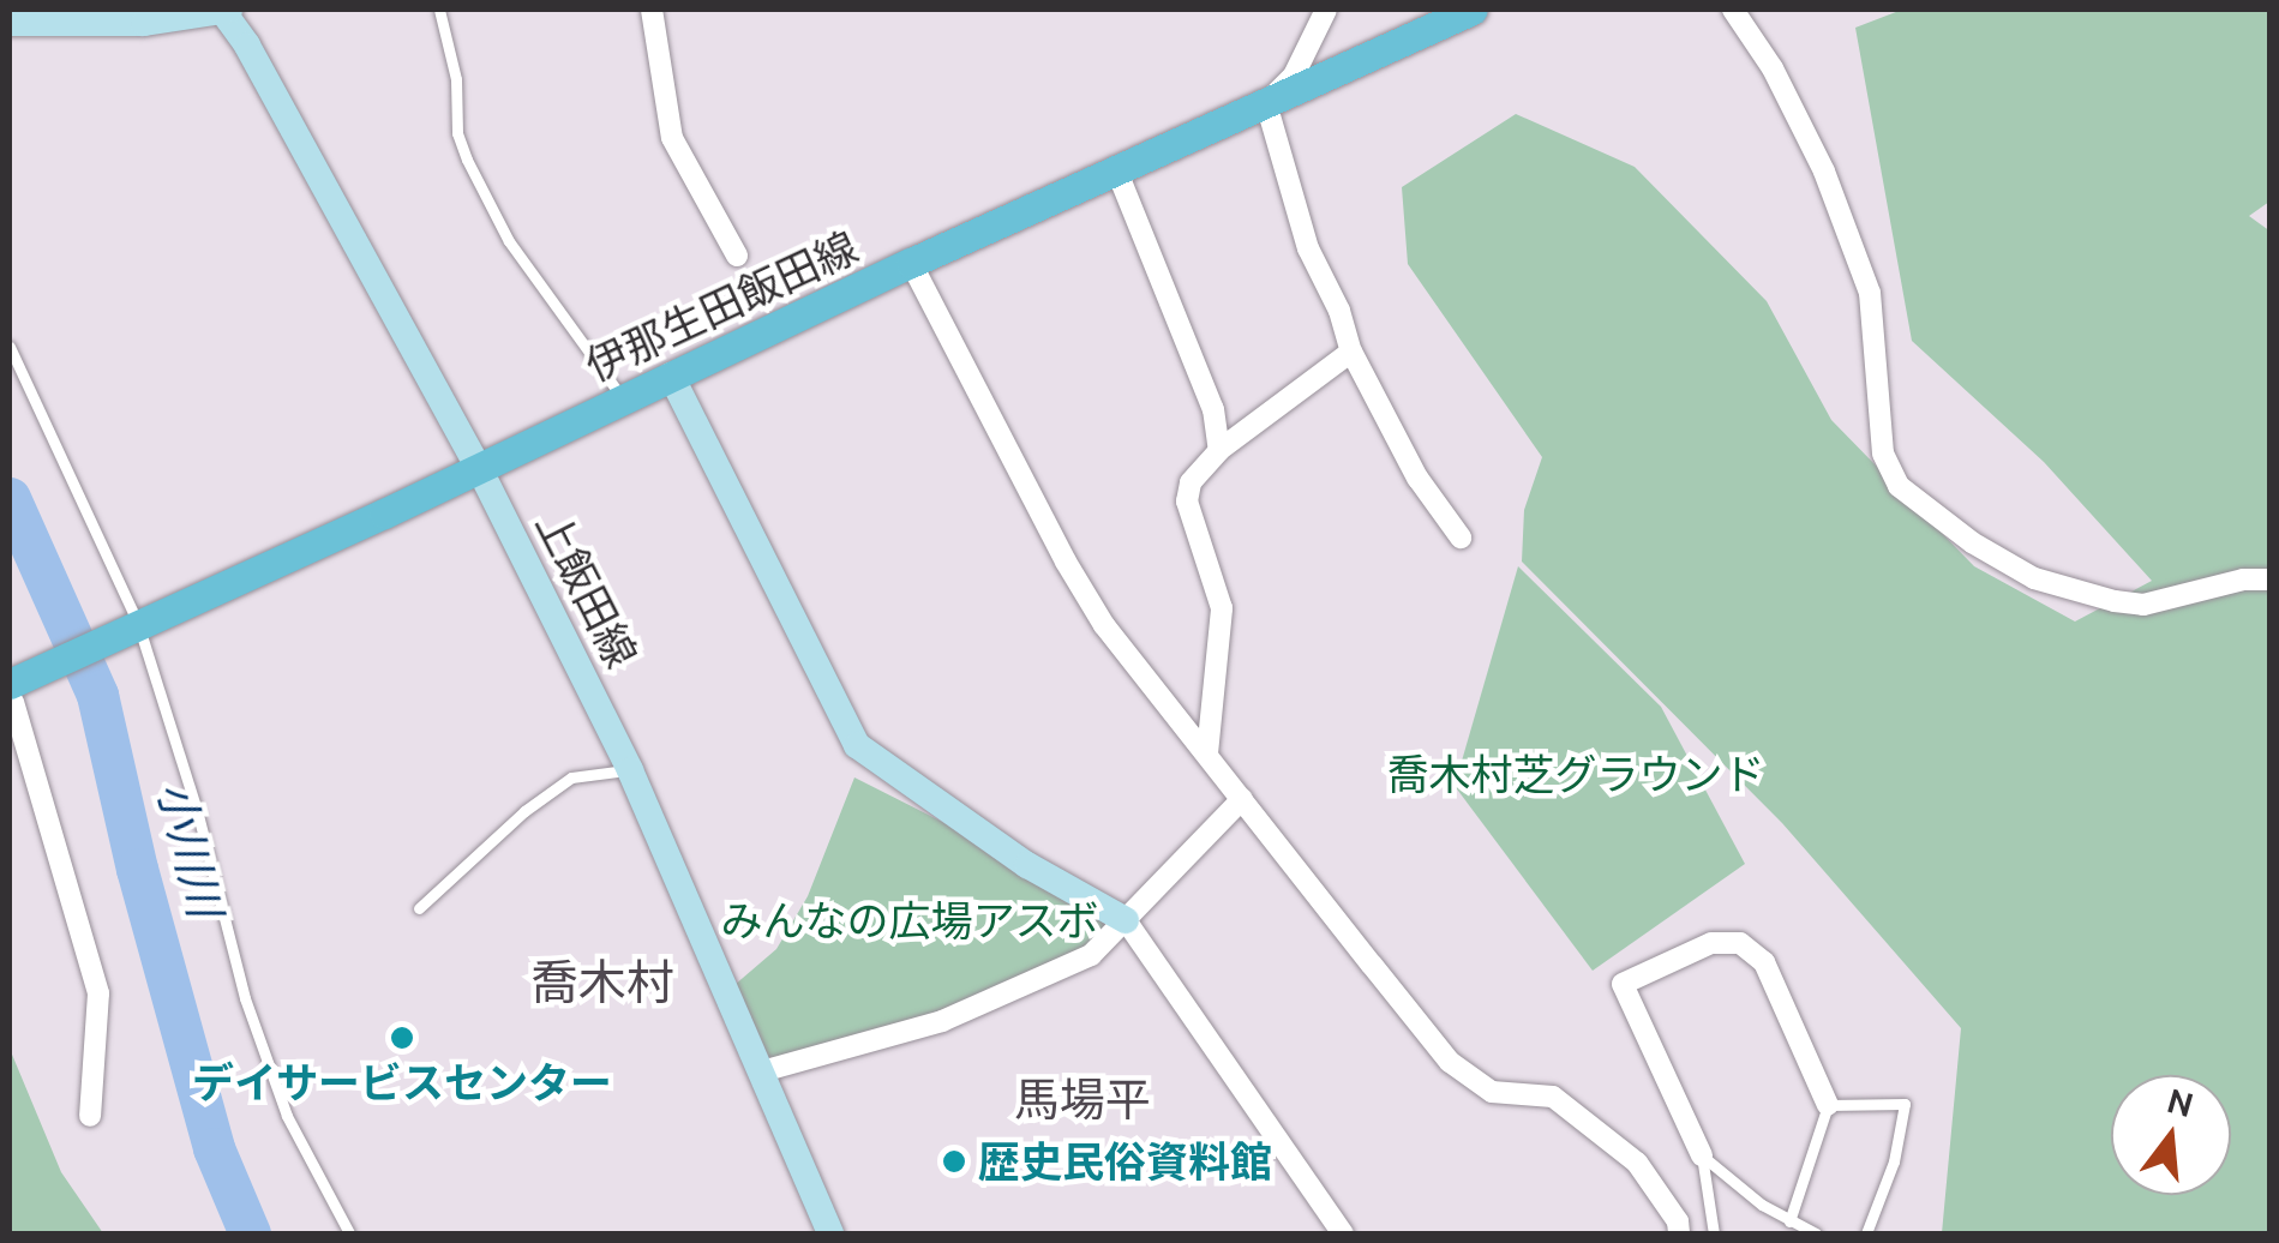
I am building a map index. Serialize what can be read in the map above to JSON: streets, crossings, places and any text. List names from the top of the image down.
{
  "streets": {
    "main road": ["伊那生田飯田線", "上飯田線"]
  },
  "crossings": [
    ["伊那生田飯田線", "上飯田線"]
  ],
  "districts": ["喬木村", "馬場平"],
  "water": ["小川川"],
  "parks": ["喬木村芝グラウンド", "みんなの広場アスボ"],
  "places": ["デイサービスセンター", "歴史民俗資料館"],
  "north": "top"
}
